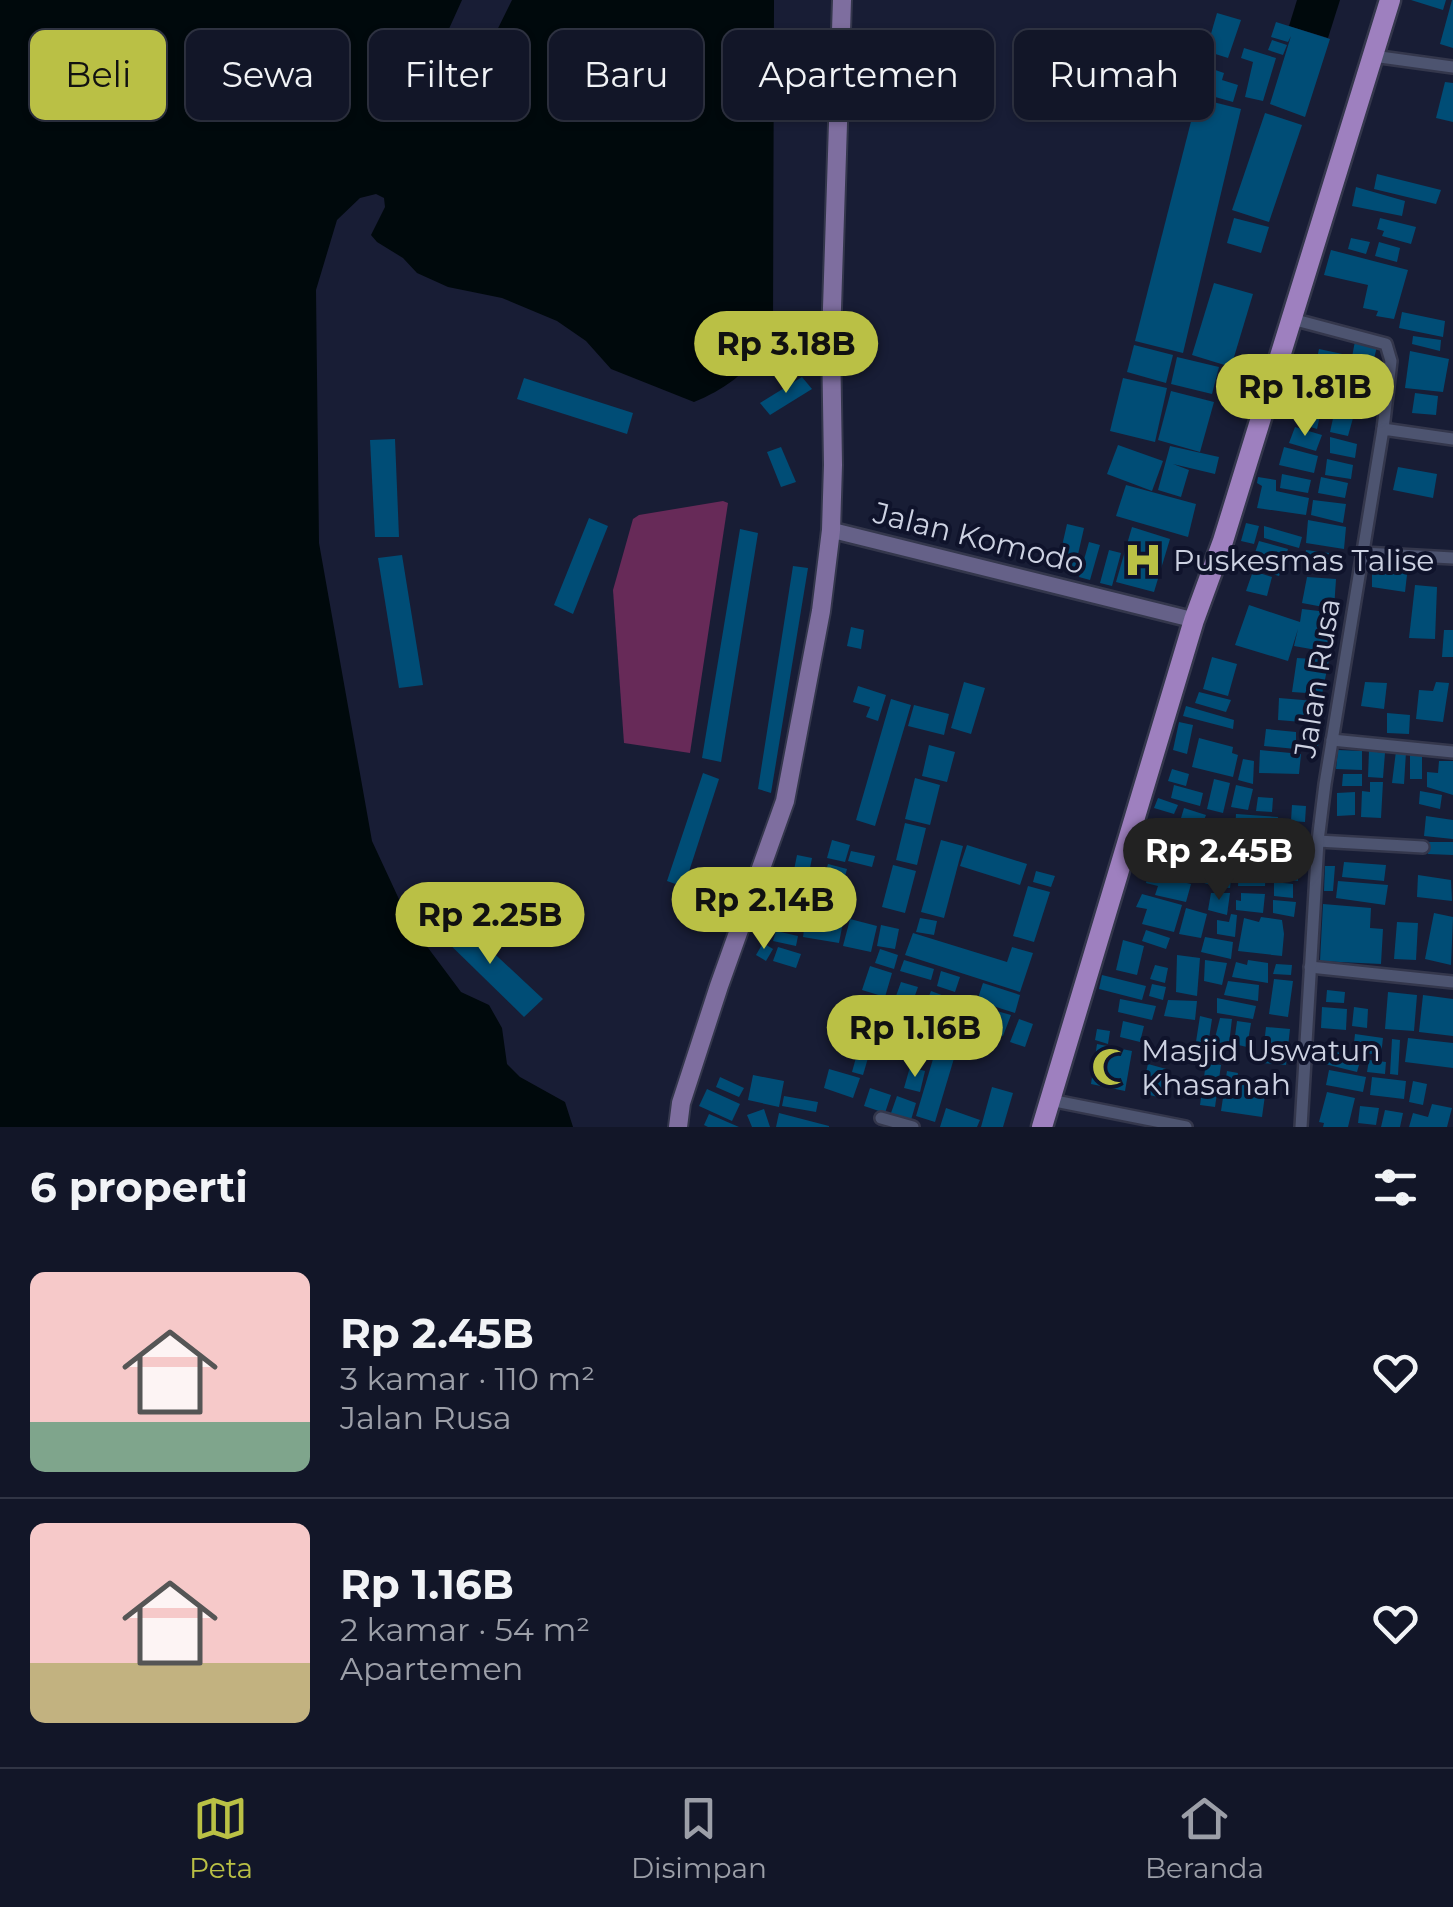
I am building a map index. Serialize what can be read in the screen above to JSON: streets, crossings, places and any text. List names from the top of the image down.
{
  "streets": {
    "main road": ["Jalan Komodo"],
    "street": ["Jalan Rusa"]
  },
  "places": {
    "hospital": ["Puskesmas Talise"],
    "mosque": ["Masjid Uswatun Khasanah"]
  },
  "page": {
    "chip": [
      "Beli",
      "Sewa",
      "Filter",
      "Baru",
      "Apartemen",
      "Rumah"
    ],
    "price": [
      "Rp 3.18B",
      "Rp 1.81B",
      "Rp 2.45B",
      "Rp 2.14B",
      "Rp 2.25B",
      "Rp 1.16B"
    ],
    "heading": "6 properti",
    "list": [
      {
        "name": "Rp 2.45B",
        "note": "3 kamar · 110 m² · Jalan Rusa"
      },
      {
        "name": "Rp 1.16B",
        "note": "2 kamar · 54 m² · Apartemen"
      }
    ],
    "tabs": ["Peta", "Disimpan", "Beranda"]
  }
}
